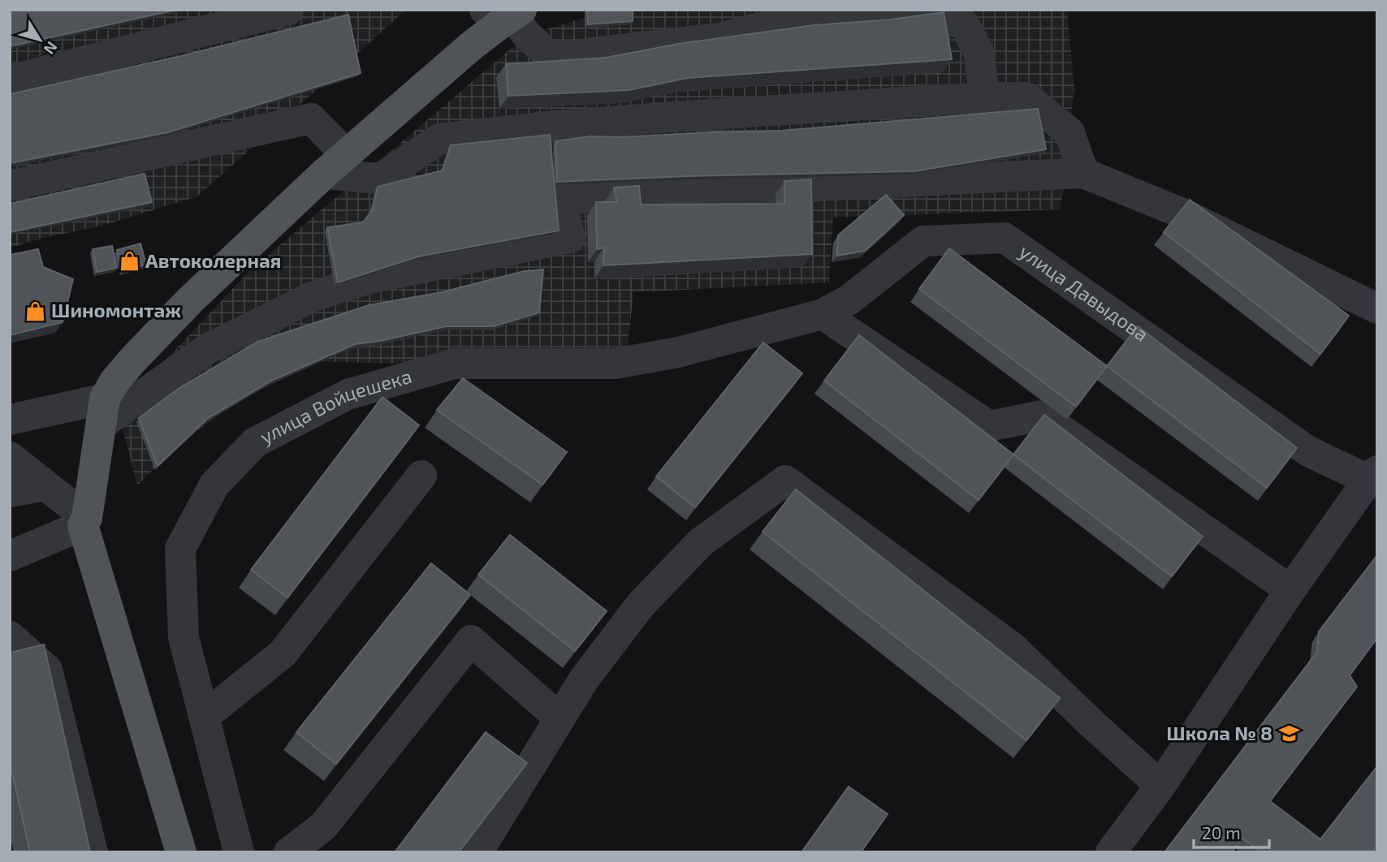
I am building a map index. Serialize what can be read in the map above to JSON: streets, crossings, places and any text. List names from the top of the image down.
{
  "streets": {
    "street": ["улица Давыдова", "улица Войцешека"]
  },
  "crossings": [
    ["улица Давыдова", "улица Войцешека"]
  ],
  "places": {
    "shop": ["Автоколерная", "Шиномонтаж"],
    "school or university": ["Школа № 8"]
  },
  "scale_bar": "20 m",
  "north": "bottom right"
}
